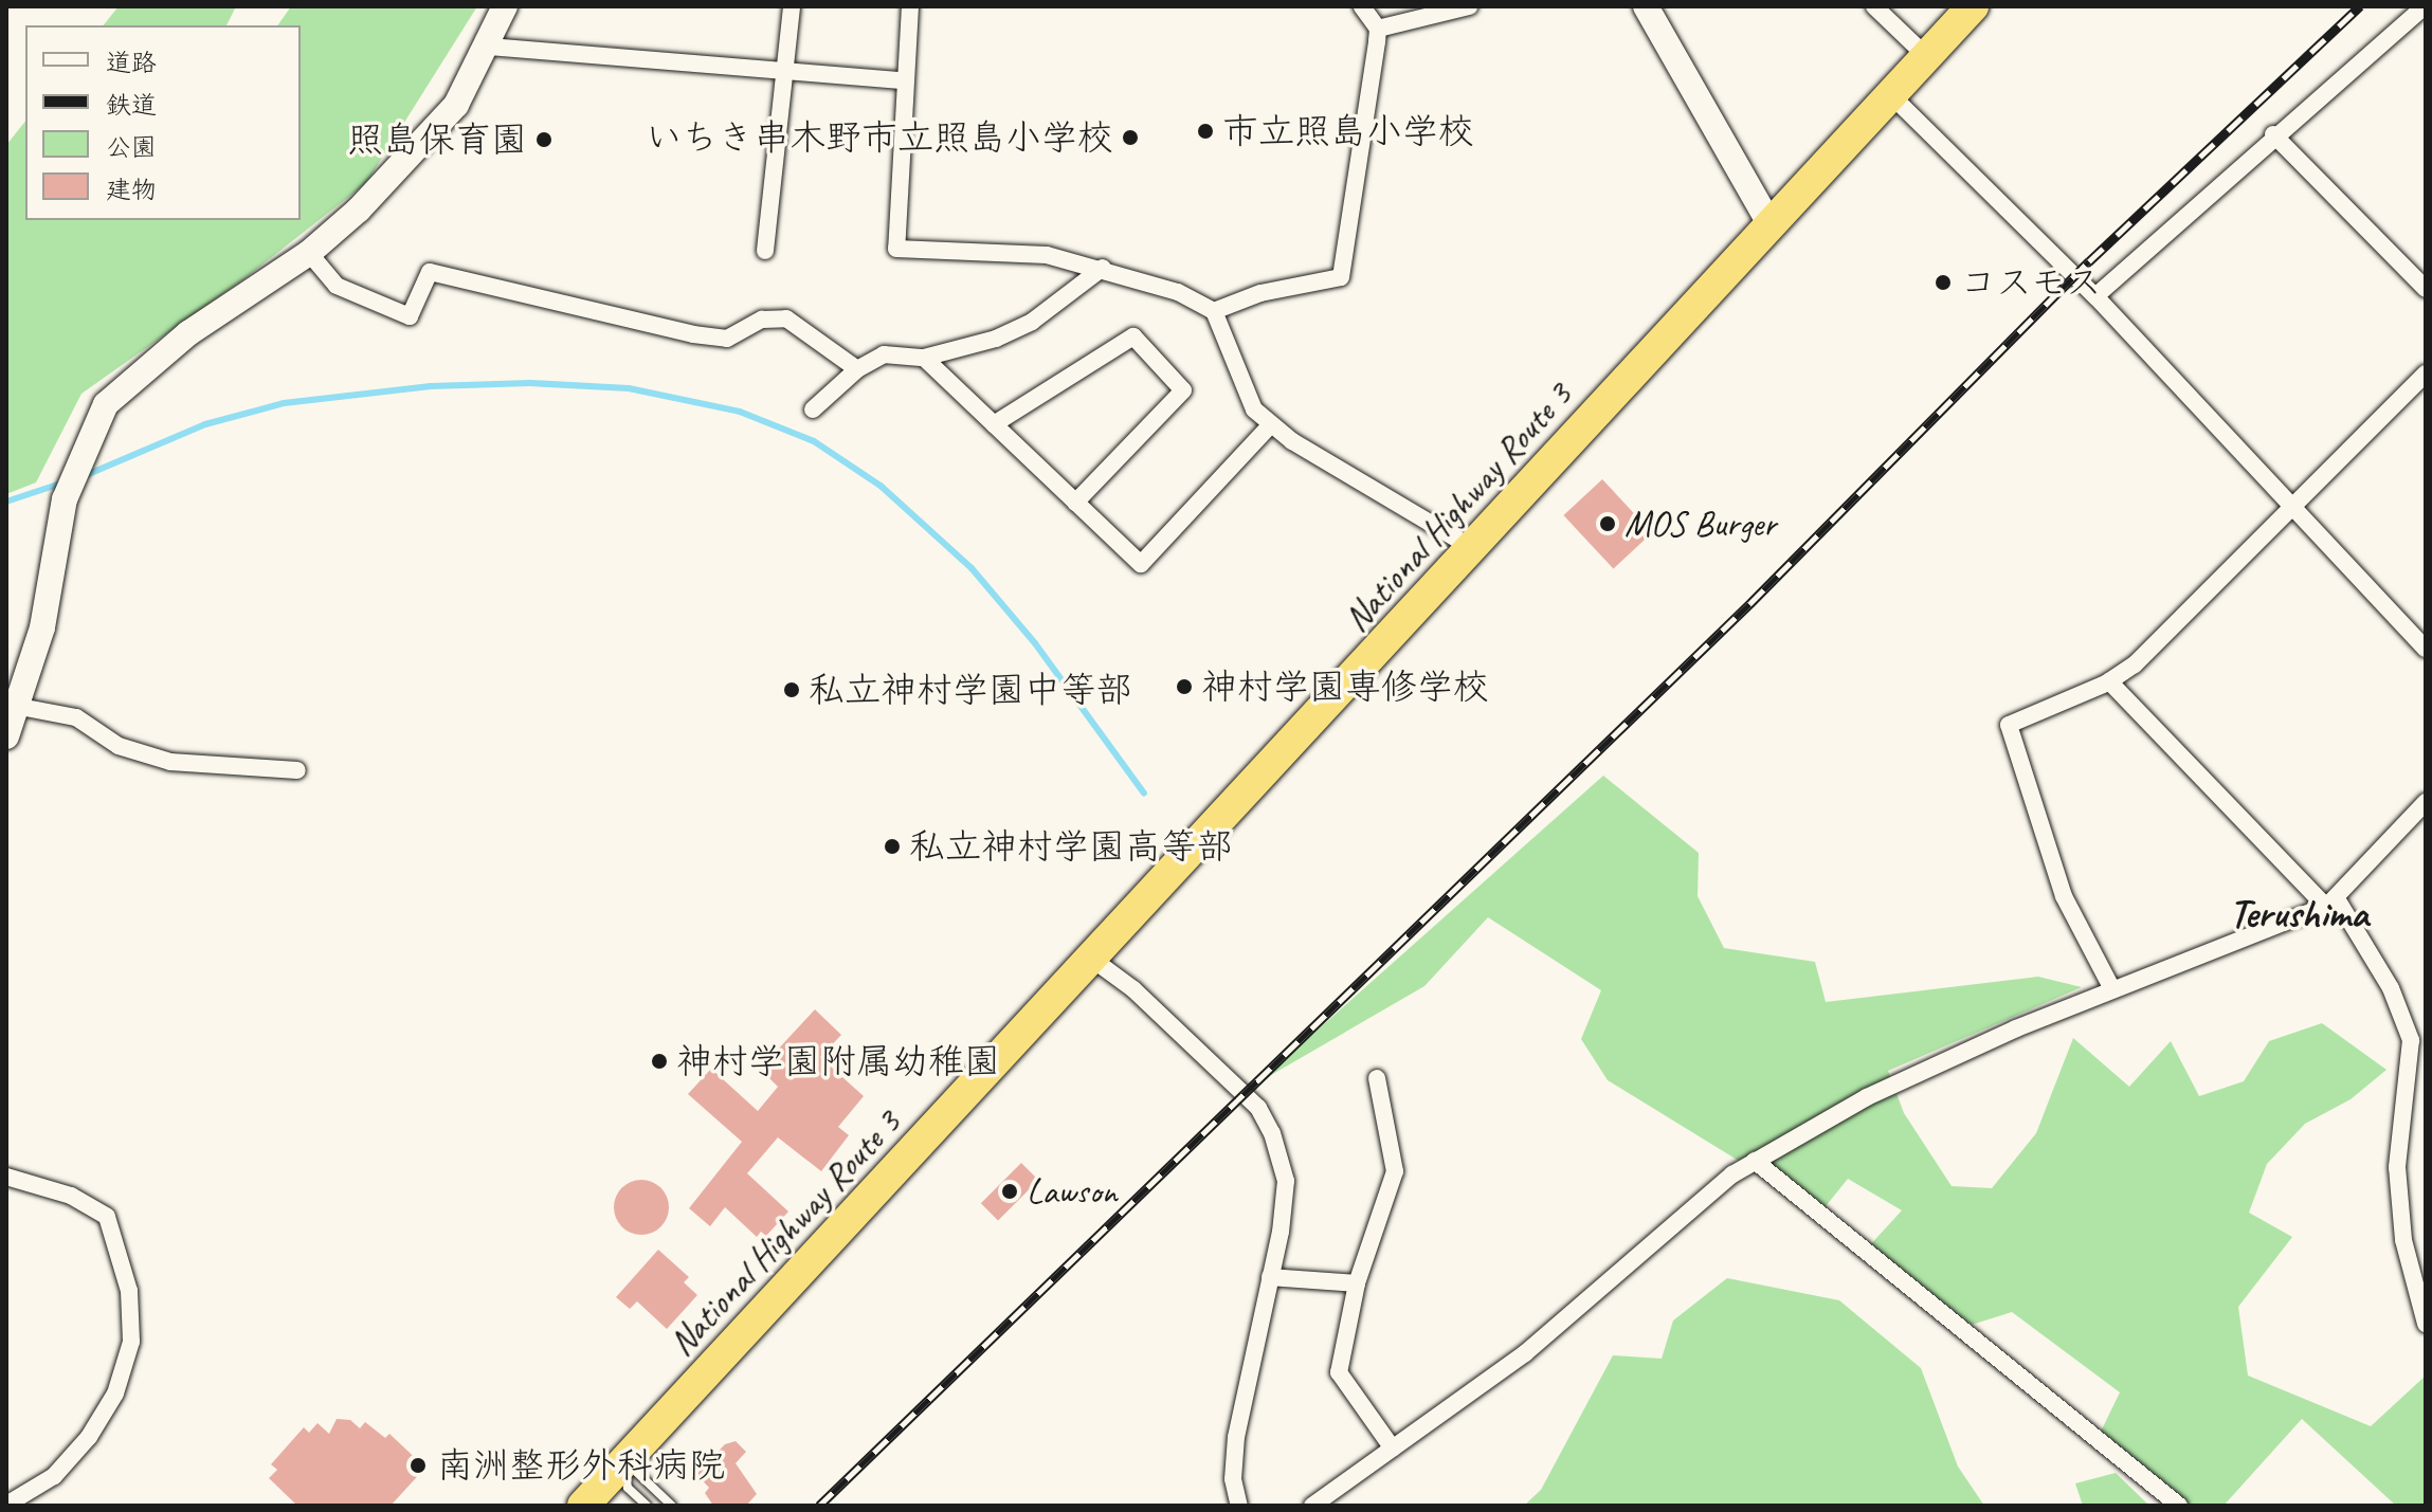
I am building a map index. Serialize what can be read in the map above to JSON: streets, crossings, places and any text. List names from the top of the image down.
{
  "streets": {
    "highway": ["National Highway Route 3"]
  },
  "districts": ["Terushima"],
  "places": [
    "市立照島小学校",
    "いちき串木野市立照島小学校",
    "照島保育園",
    "コスモス",
    "MOS Burger",
    "神村学園専修学校",
    "私立神村学園中等部",
    "私立神村学園高等部",
    "神村学園附属幼稚園",
    "Lawson",
    "南洲整形外科病院"
  ],
  "legend": [
    "道路",
    "鉄道",
    "公園",
    "建物"
  ]
}
